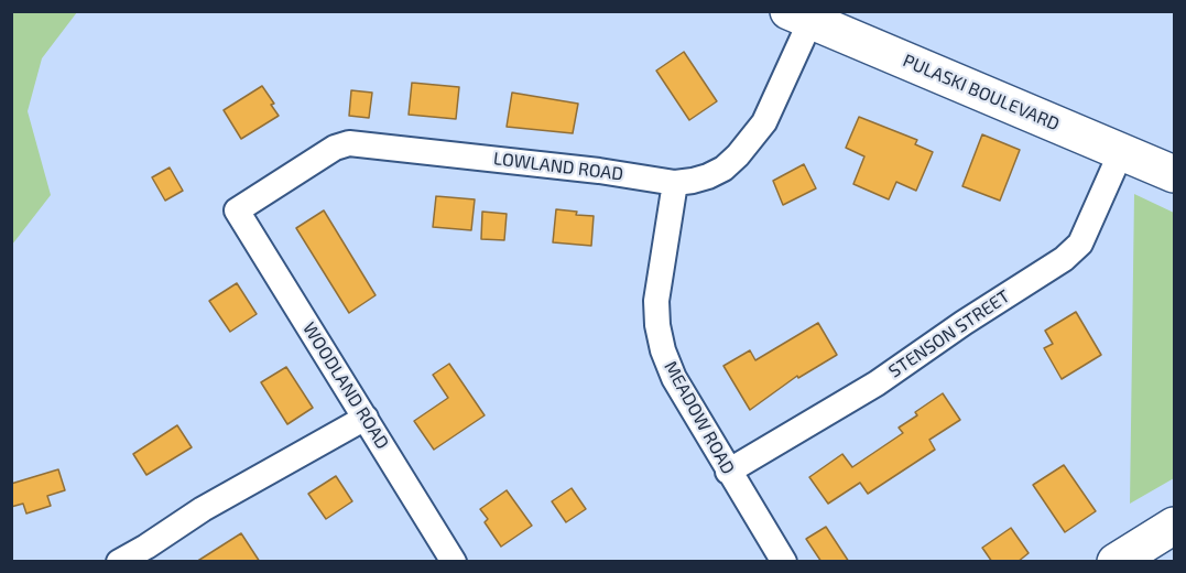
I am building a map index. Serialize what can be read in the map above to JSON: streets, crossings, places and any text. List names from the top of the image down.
{
  "streets": {
    "main road": ["PULASKI BOULEVARD"],
    "street": [
      "LOWLAND ROAD",
      "STENSON STREET",
      "WOODLAND ROAD",
      "MEADOW ROAD"
    ]
  },
  "crossings": [
    ["PULASKI BOULEVARD", "LOWLAND ROAD"],
    ["PULASKI BOULEVARD", "STENSON STREET"],
    ["LOWLAND ROAD", "WOODLAND ROAD"],
    ["LOWLAND ROAD", "MEADOW ROAD"],
    ["STENSON STREET", "MEADOW ROAD"]
  ]
}
